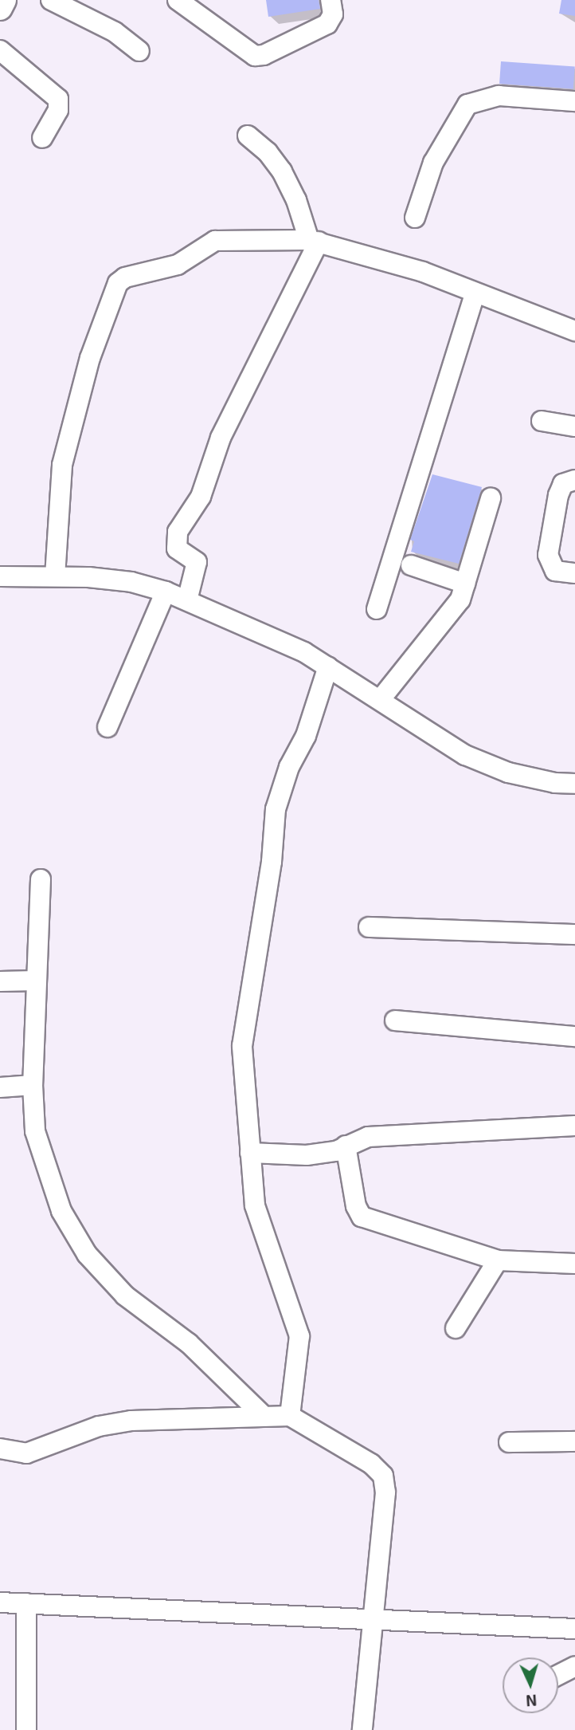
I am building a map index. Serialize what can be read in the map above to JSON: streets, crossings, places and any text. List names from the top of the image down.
{
  "north": "bottom"
}
